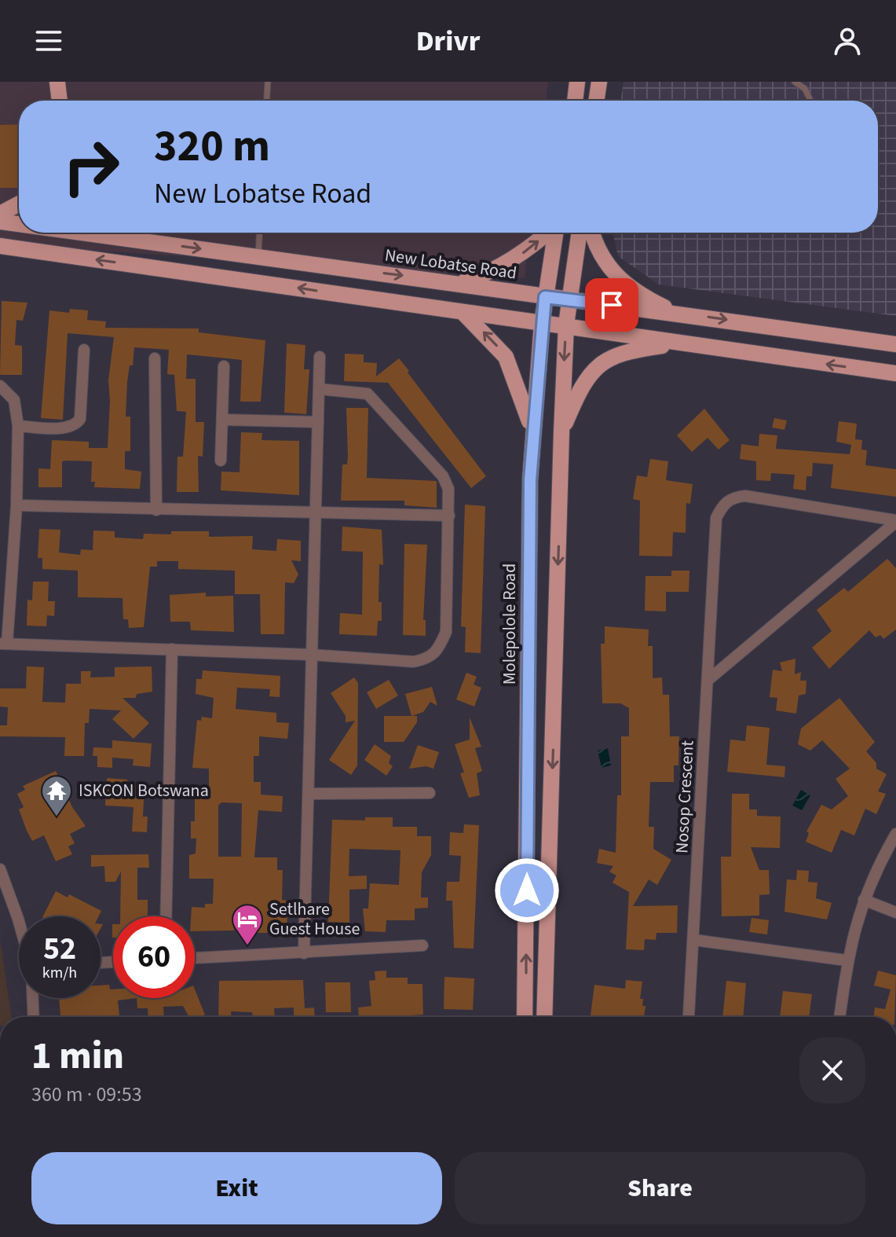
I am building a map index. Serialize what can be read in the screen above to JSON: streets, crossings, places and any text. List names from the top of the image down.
{
  "streets": {
    "main road": ["New Lobatse Road", "Molepolole Road"],
    "street": ["Nosop Crescent"]
  },
  "crossings": [
    ["New Lobatse Road", "Molepolole Road"]
  ],
  "places": {
    "temple": ["ISKCON Botswana"],
    "hotel": ["Setlhare Guest House"]
  },
  "page": {
    "header": "Drivr",
    "turn": ["320 m", "New Lobatse Road"],
    "speed": "52 km/h",
    "limit": "60",
    "heading": ["1 min", "360 m · 09:53"],
    "buttons": ["Exit", "Share"]
  }
}
